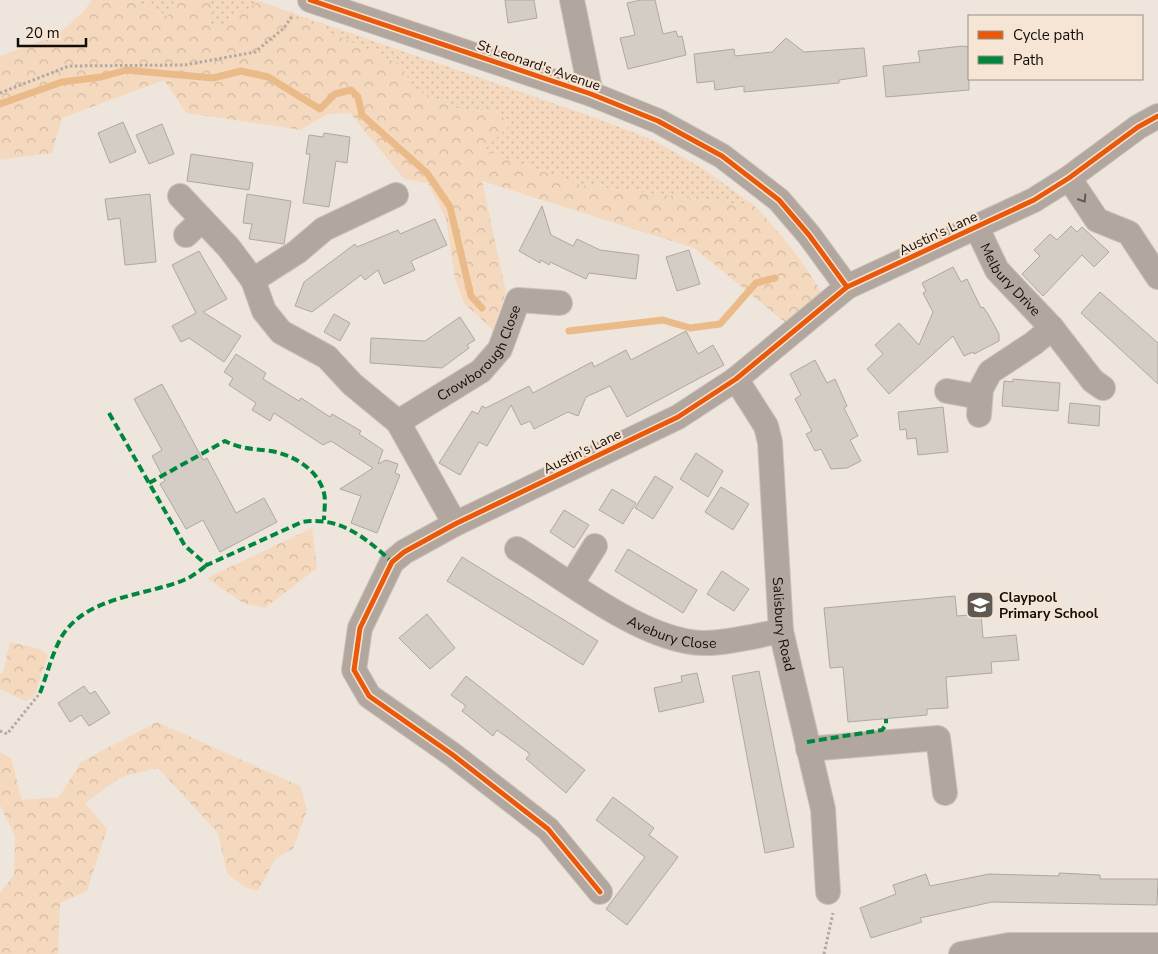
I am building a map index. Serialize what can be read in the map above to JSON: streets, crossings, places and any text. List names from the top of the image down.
{
  "streets": {
    "street": [
      "St Leonard's Avenue",
      "Austin's Lane",
      "Melbury Drive",
      "Crowborough Close",
      "Salisbury Road",
      "Avebury Close"
    ]
  },
  "crossings": [
    ["St Leonard's Avenue", "Austin's Lane"],
    ["Austin's Lane", "Melbury Drive"],
    ["Austin's Lane", "Salisbury Road"],
    ["Salisbury Road", "Avebury Close"]
  ],
  "places": {
    "school or university": ["Claypool Primary School"]
  },
  "legend": ["Cycle path", "Path"],
  "scale_bar": "20 m"
}
